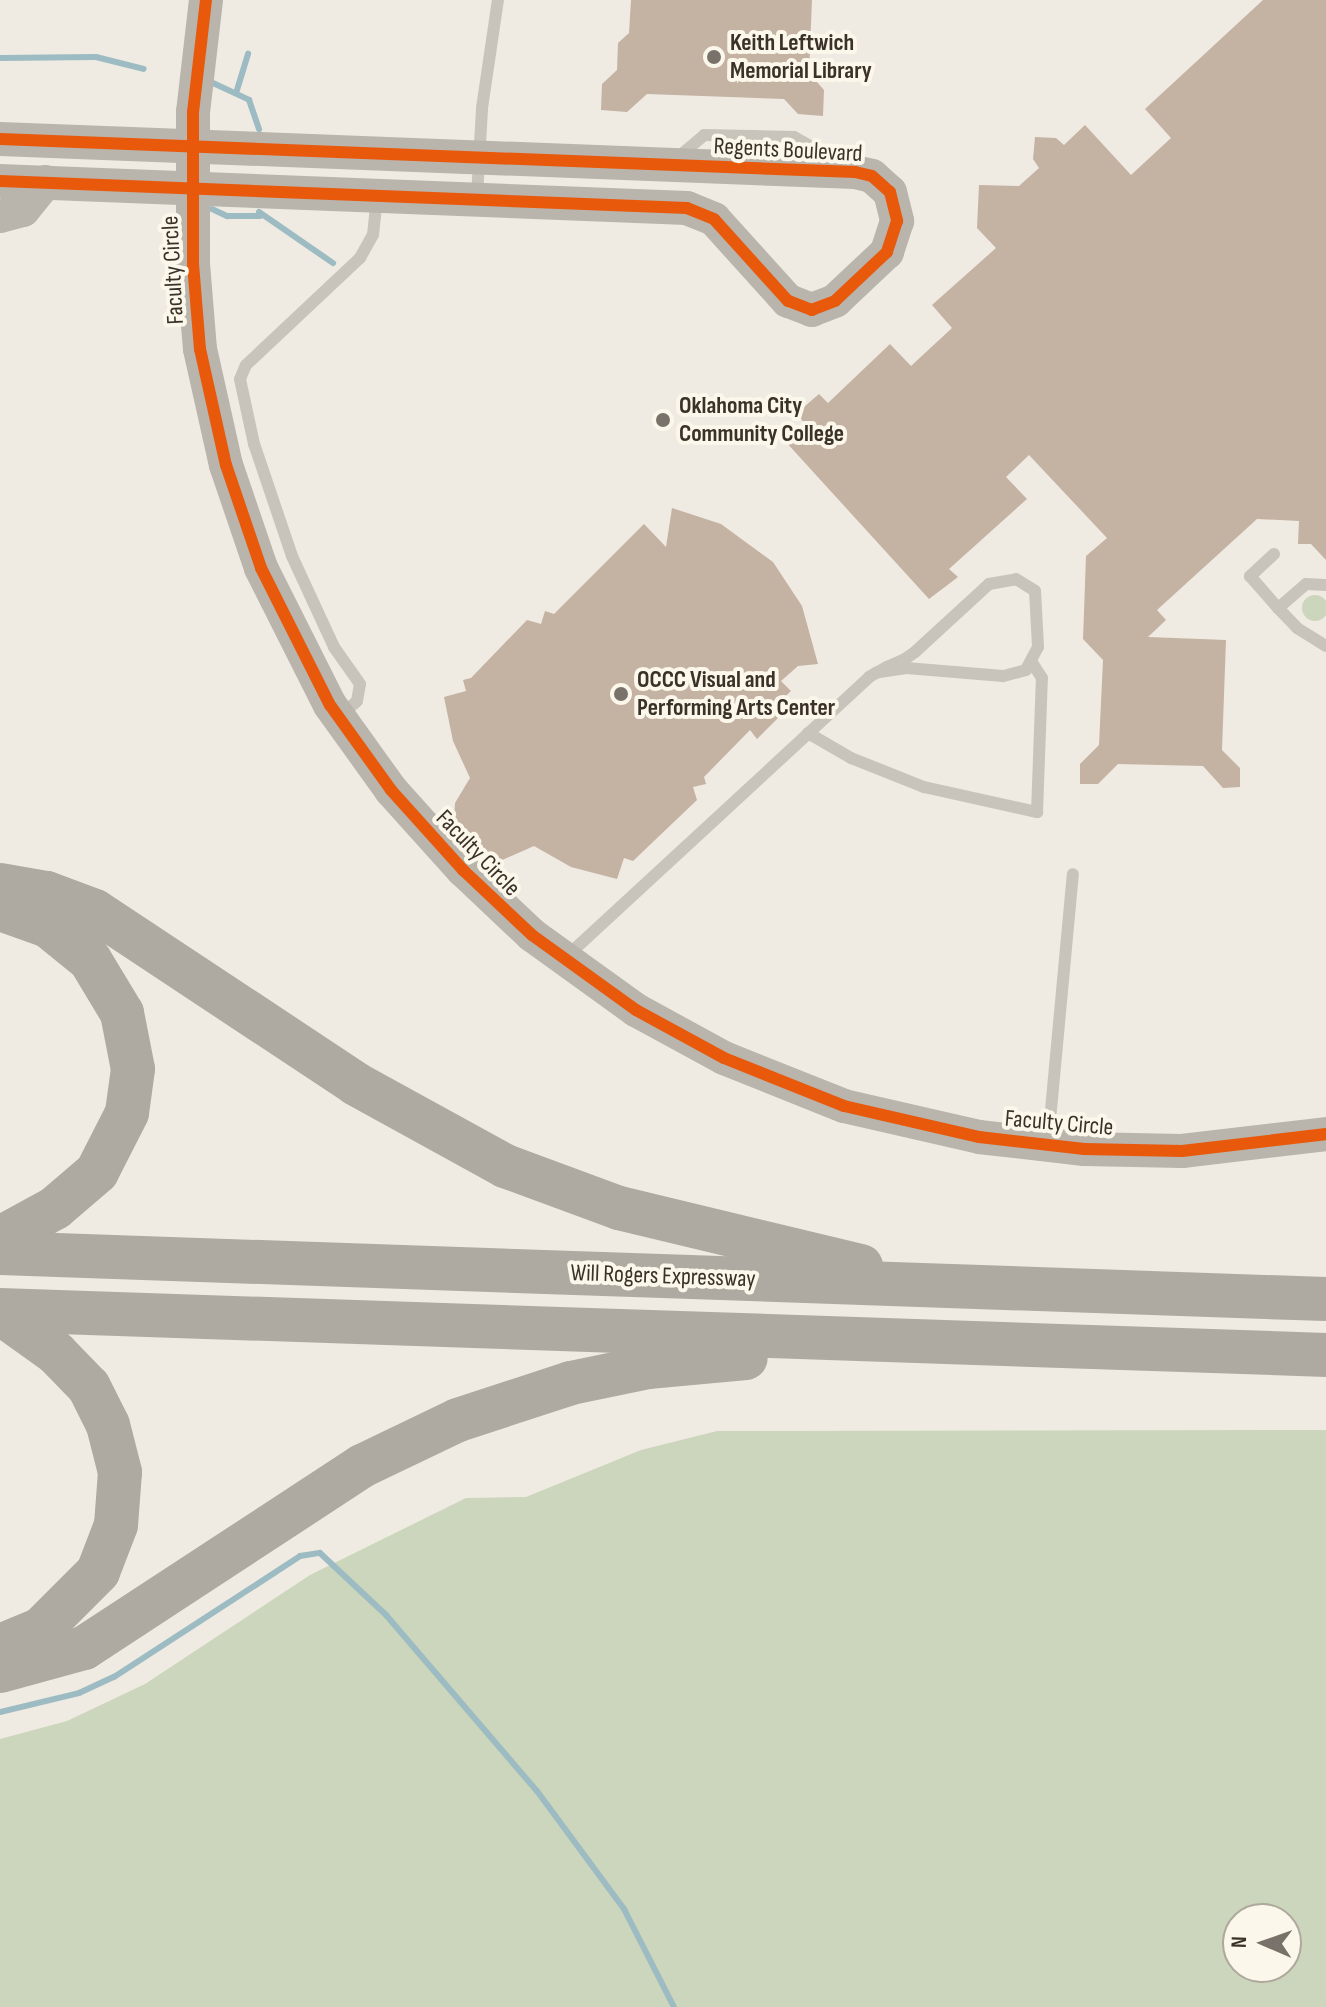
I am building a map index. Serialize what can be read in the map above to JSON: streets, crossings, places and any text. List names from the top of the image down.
{
  "streets": {
    "highway": ["Will Rogers Expressway"],
    "street": ["Regents Boulevard", "Faculty Circle"]
  },
  "crossings": [
    ["Regents Boulevard", "Faculty Circle"]
  ],
  "places": ["Keith Leftwich Memorial Library", "Oklahoma City Community College", "OCCC Visual and Performing Arts Center"],
  "north": "left"
}
